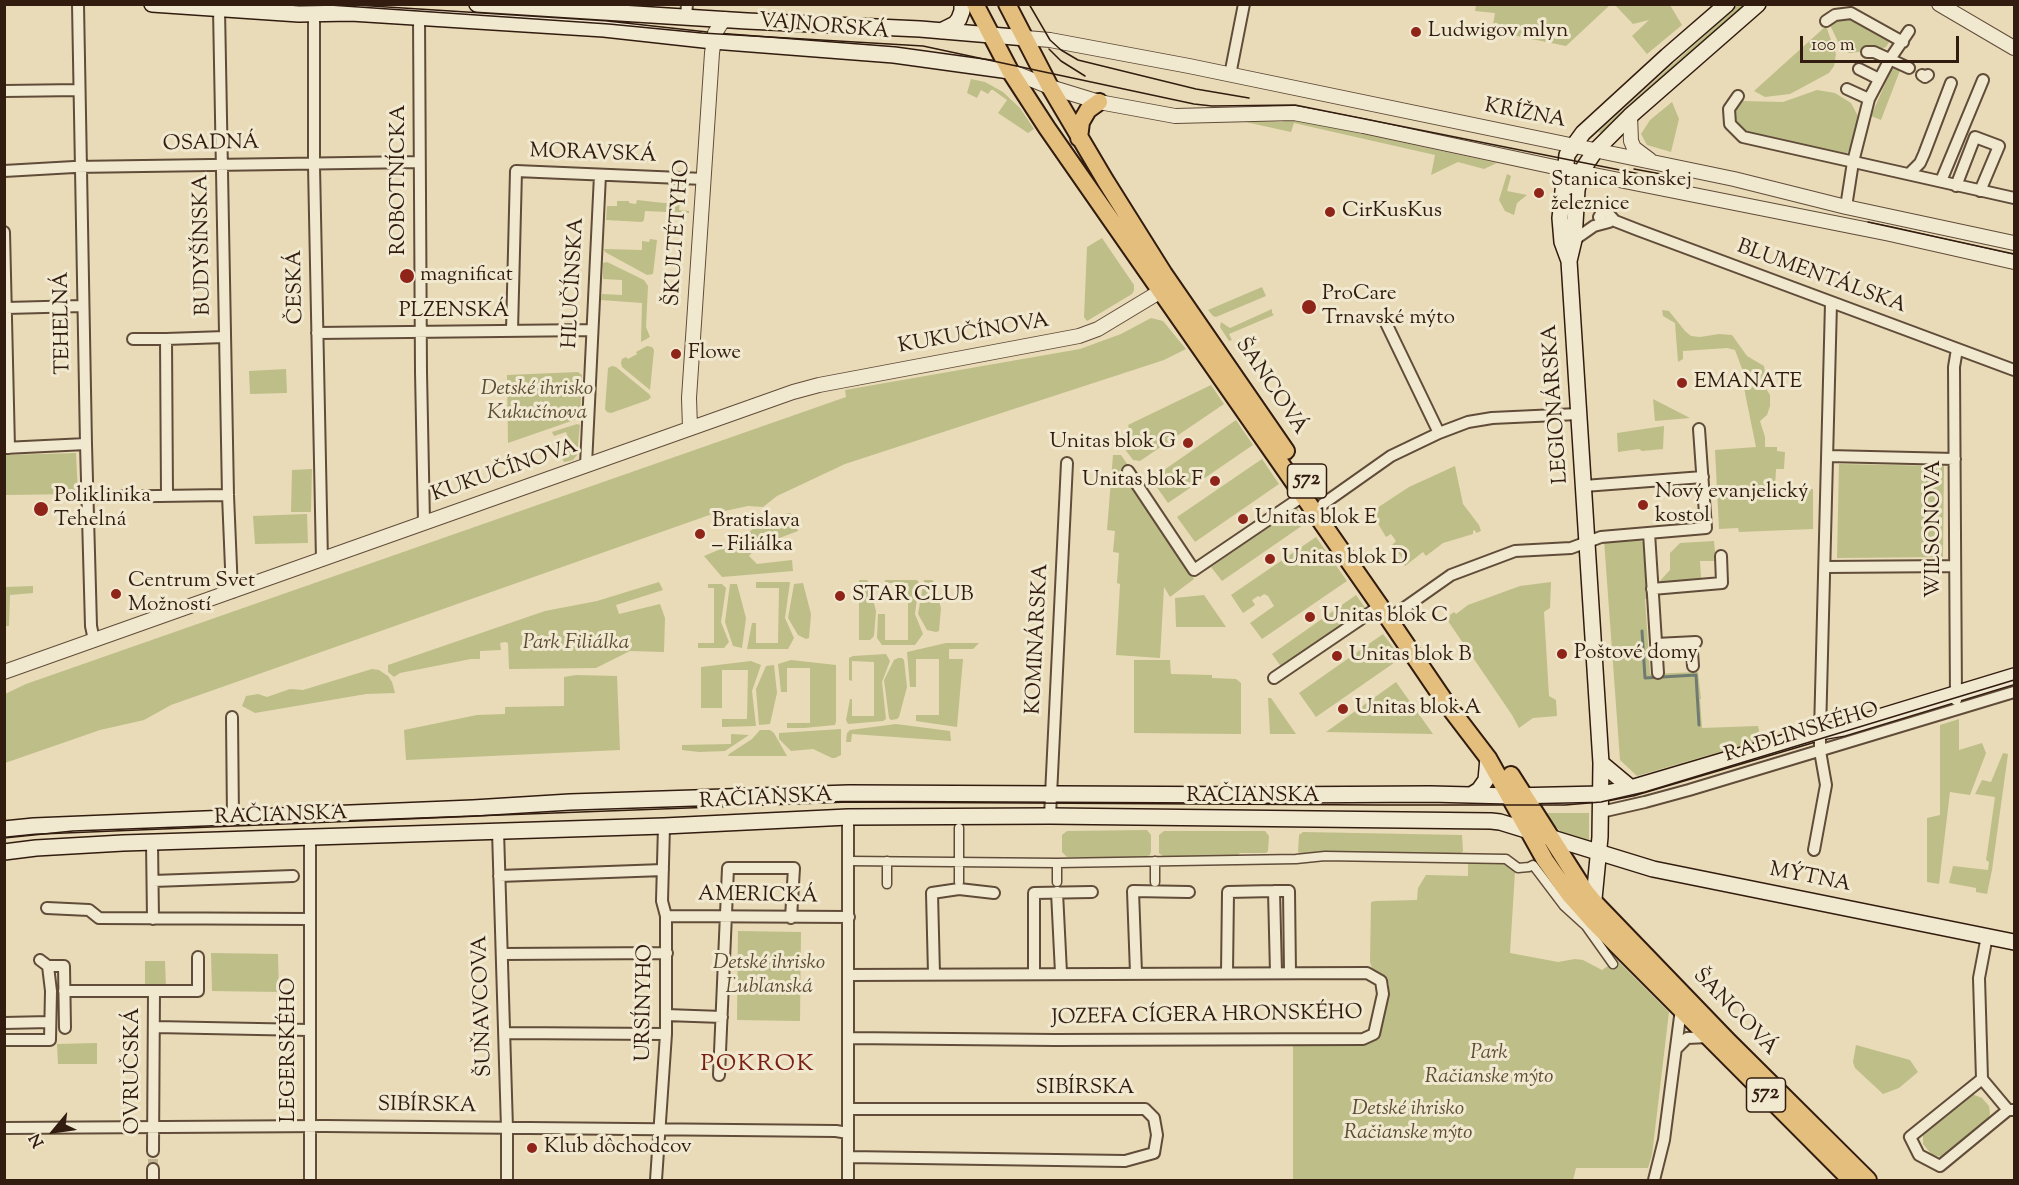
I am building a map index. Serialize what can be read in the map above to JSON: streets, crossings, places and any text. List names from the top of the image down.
{
  "streets": {
    "main road": [
      "VAJNORSKÁ",
      "ŠANCOVÁ",
      "LEGIONÁRSKA",
      "572",
      "RADLINSKÉHO",
      "RAČIANSKA",
      "MÝTNA"
    ],
    "street": [
      "KRÍŽNA",
      "OSADNÁ",
      "MORAVSKÁ",
      "ROBOTNÍCKA",
      "ŠKULTÉTYHO",
      "BUDYŠÍNSKA",
      "BLUMENTÁLSKA",
      "HLUČÍNSKA",
      "ČESKÁ",
      "PLZENSKÁ",
      "TEHELNÁ",
      "KUKUČÍNOVA",
      "WILSONOVA",
      "KOMINÁRSKA",
      "AMERICKÁ",
      "URSÍNYHO",
      "ŠUŇAVCOVA",
      "JOZEFA CÍGERA HRONSKÉHO",
      "LEGERSKÉHO",
      "OVRUČSKÁ",
      "SIBÍRSKA"
    ]
  },
  "crossings": [
    ["VAJNORSKÁ", "KRÍŽNA"],
    ["VAJNORSKÁ", "ROBOTNÍCKA"],
    ["VAJNORSKÁ", "ŠKULTÉTYHO"],
    ["VAJNORSKÁ", "BUDYŠÍNSKA"],
    ["VAJNORSKÁ", "ČESKÁ"],
    ["VAJNORSKÁ", "ŠANCOVÁ"],
    ["VAJNORSKÁ", "572"],
    ["KRÍŽNA", "ŠANCOVÁ"],
    ["KRÍŽNA", "LEGIONÁRSKA"],
    ["KRÍŽNA", "572"],
    ["OSADNÁ", "ROBOTNÍCKA"],
    ["OSADNÁ", "BUDYŠÍNSKA"],
    ["OSADNÁ", "ČESKÁ"],
    ["OSADNÁ", "TEHELNÁ"],
    ["MORAVSKÁ", "ŠKULTÉTYHO"],
    ["MORAVSKÁ", "HLUČÍNSKA"],
    ["MORAVSKÁ", "PLZENSKÁ"],
    ["ROBOTNÍCKA", "PLZENSKÁ"],
    ["ROBOTNÍCKA", "KUKUČÍNOVA"],
    ["ŠKULTÉTYHO", "KUKUČÍNOVA"],
    ["BUDYŠÍNSKA", "KUKUČÍNOVA"],
    ["BLUMENTÁLSKA", "LEGIONÁRSKA"],
    ["BLUMENTÁLSKA", "WILSONOVA"],
    ["HLUČÍNSKA", "PLZENSKÁ"],
    ["HLUČÍNSKA", "KUKUČÍNOVA"],
    ["ČESKÁ", "PLZENSKÁ"],
    ["ČESKÁ", "KUKUČÍNOVA"],
    ["TEHELNÁ", "KUKUČÍNOVA"],
    ["KUKUČÍNOVA", "ŠANCOVÁ"],
    ["ŠANCOVÁ", "LEGIONÁRSKA"],
    ["ŠANCOVÁ", "572"],
    ["ŠANCOVÁ", "RADLINSKÉHO"],
    ["ŠANCOVÁ", "RAČIANSKA"],
    ["LEGIONÁRSKA", "572"],
    ["LEGIONÁRSKA", "RADLINSKÉHO"],
    ["LEGIONÁRSKA", "MÝTNA"],
    ["572", "RADLINSKÉHO"],
    ["572", "RAČIANSKA"],
    ["572", "MÝTNA"],
    ["WILSONOVA", "RADLINSKÉHO"],
    ["KOMINÁRSKA", "RAČIANSKA"],
    ["RADLINSKÉHO", "RAČIANSKA"],
    ["RAČIANSKA", "MÝTNA"],
    ["RAČIANSKA", "URSÍNYHO"],
    ["RAČIANSKA", "ŠUŇAVCOVA"],
    ["RAČIANSKA", "LEGERSKÉHO"],
    ["AMERICKÁ", "URSÍNYHO"],
    ["URSÍNYHO", "SIBÍRSKA"],
    ["ŠUŇAVCOVA", "SIBÍRSKA"],
    ["LEGERSKÉHO", "SIBÍRSKA"],
    ["OVRUČSKÁ", "SIBÍRSKA"]
  ],
  "districts": ["POKROK"],
  "parks": [
    "Detské ihrisko Kukučínova",
    "Park Filiálka",
    "Detské ihrisko Ľubľanská",
    "Park Račianske mýto",
    "Detské ihrisko Račianske mýto"
  ],
  "places": [
    "Ludwigov mlyn",
    "Stanica konskej železnice",
    "CirKusKus",
    "magnificat",
    "ProCare Trnavské mýto",
    "Flowe",
    "EMANATE",
    "Unitas blok G",
    "Unitas blok F",
    "Nový evanjelický kostol",
    "Poliklinika Tehelná",
    "Unitas blok E",
    "Bratislava – Filiálka",
    "Unitas blok D",
    "Centrum Svet Možností",
    "STAR CLUB",
    "Unitas blok C",
    "Poštové domy",
    "Unitas blok B",
    "Unitas blok A",
    "Klub dôchodcov"
  ],
  "scale_bar": "100 m",
  "north": "bottom left"
}
